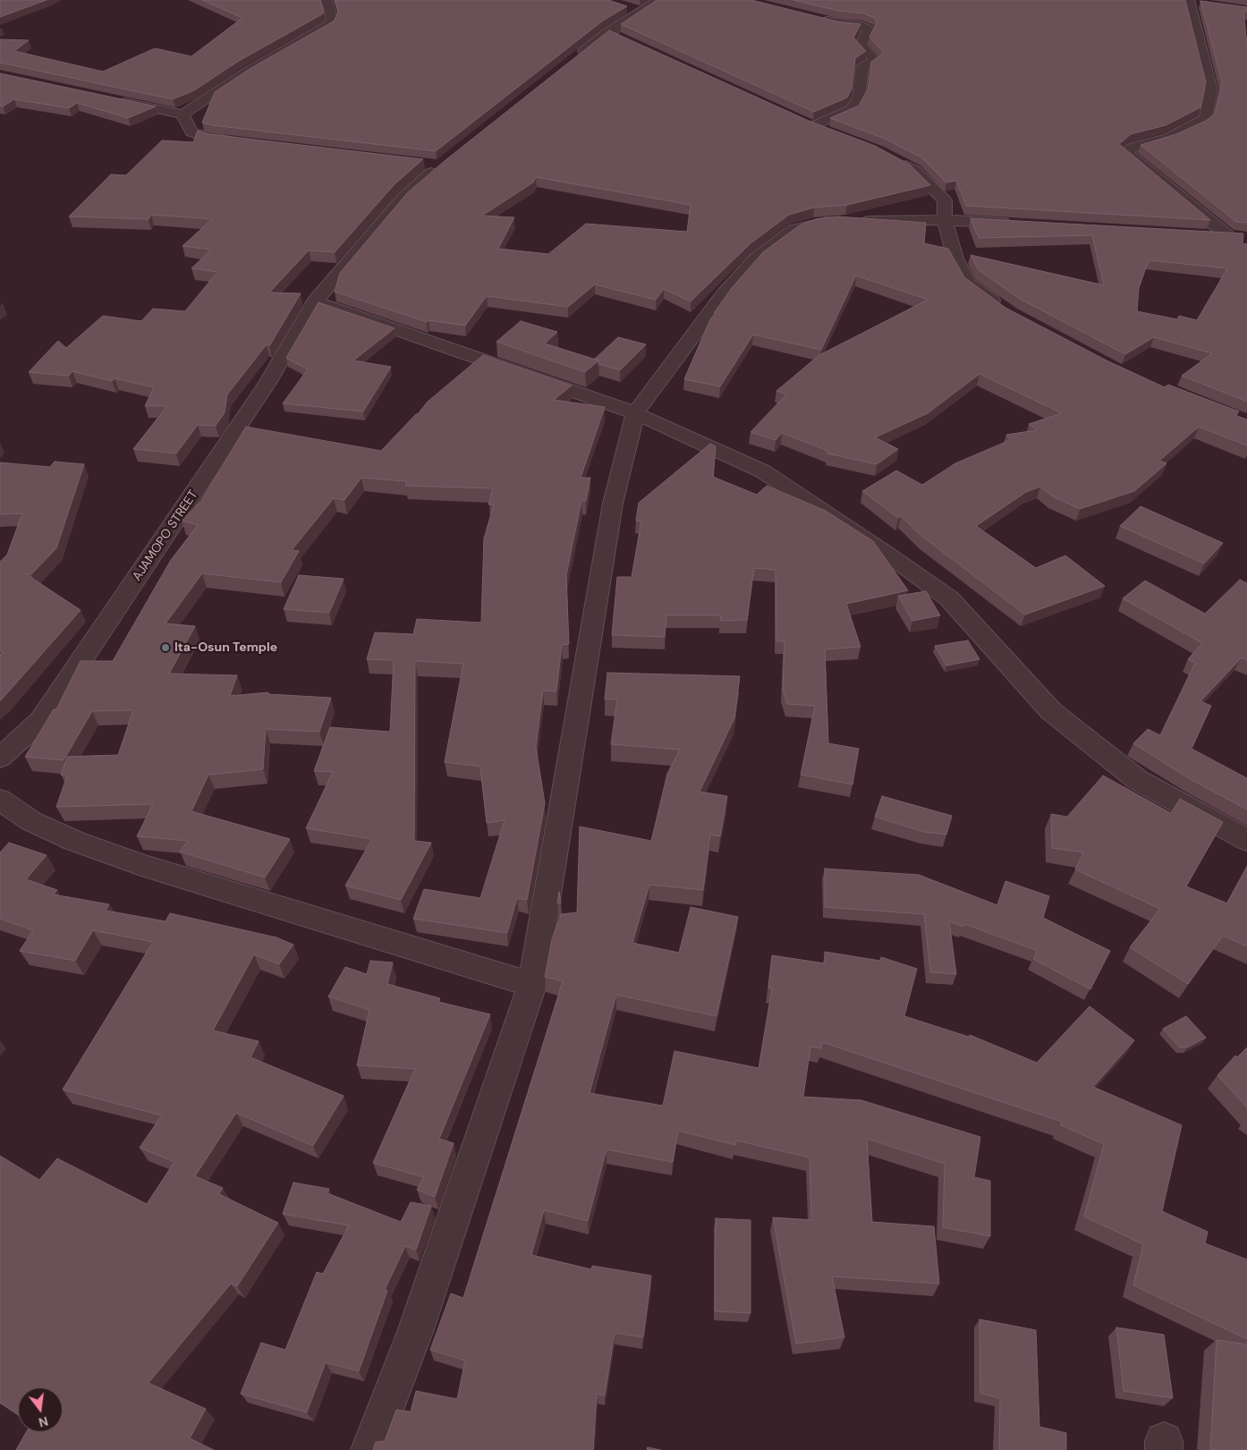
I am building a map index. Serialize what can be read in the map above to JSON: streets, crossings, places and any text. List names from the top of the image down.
{
  "streets": {
    "street": ["AJAMOPO STREET"]
  },
  "places": ["Ita-Osun Temple"],
  "north": "bottom"
}
